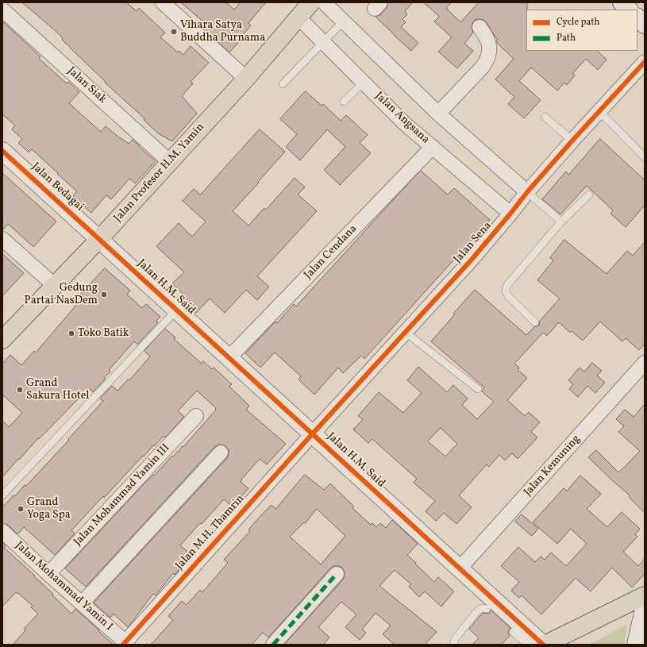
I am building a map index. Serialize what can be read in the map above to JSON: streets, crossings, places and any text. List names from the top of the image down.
{
  "streets": {
    "main road": ["Jalan Profesor H.M. Yamin"],
    "street": [
      "Jalan Siak",
      "Jalan Angsana",
      "Jalan Bedagai",
      "Jalan Sena",
      "Jalan Cendana",
      "Jalan H.M. Said",
      "Jalan Kemuning",
      "Jalan Mohammad Yamin III",
      "Jalan M.H. Thamrin",
      "Jalan Mohammad Yamin I"
    ]
  },
  "crossings": [
    ["Jalan Siak", "Jalan Profesor H.M. Yamin"],
    ["Jalan Angsana", "Jalan Profesor H.M. Yamin"],
    ["Jalan Angsana", "Jalan Sena"],
    ["Jalan Angsana", "Jalan Cendana"],
    ["Jalan Profesor H.M. Yamin", "Jalan Bedagai"],
    ["Jalan Profesor H.M. Yamin", "Jalan H.M. Said"],
    ["Jalan Bedagai", "Jalan H.M. Said"],
    ["Jalan Sena", "Jalan H.M. Said"],
    ["Jalan Sena", "Jalan M.H. Thamrin"],
    ["Jalan Cendana", "Jalan H.M. Said"],
    ["Jalan H.M. Said", "Jalan Kemuning"],
    ["Jalan H.M. Said", "Jalan M.H. Thamrin"],
    ["Jalan Mohammad Yamin III", "Jalan Mohammad Yamin I"],
    ["Jalan M.H. Thamrin", "Jalan Mohammad Yamin I"]
  ],
  "places": [
    "Vihara Satya Buddha Purnama",
    "Gedung Partai NasDem",
    "Toko Batik",
    "Grand Sakura Hotel",
    "Grand Yoga Spa"
  ],
  "legend": ["Cycle path", "Path"]
}
